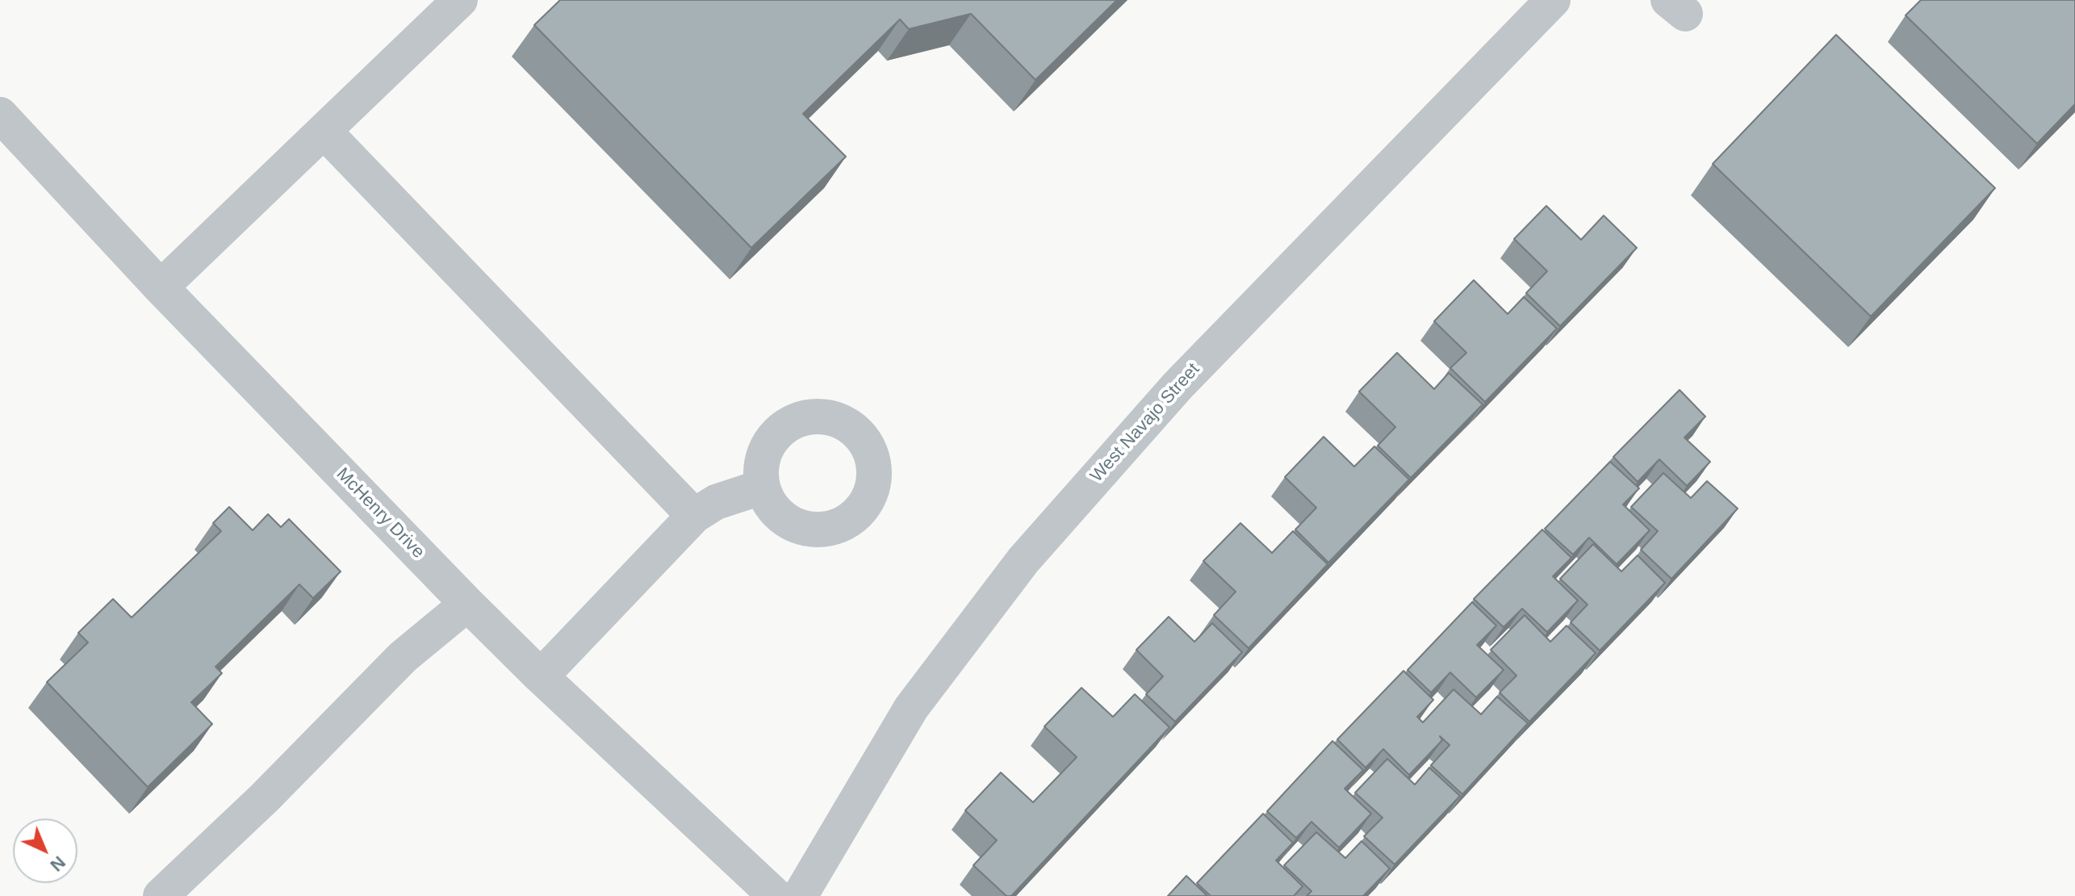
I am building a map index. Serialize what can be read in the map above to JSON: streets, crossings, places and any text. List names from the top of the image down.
{
  "streets": {
    "street": ["West Navajo Street", "McHenry Drive"]
  },
  "north": "bottom right"
}
